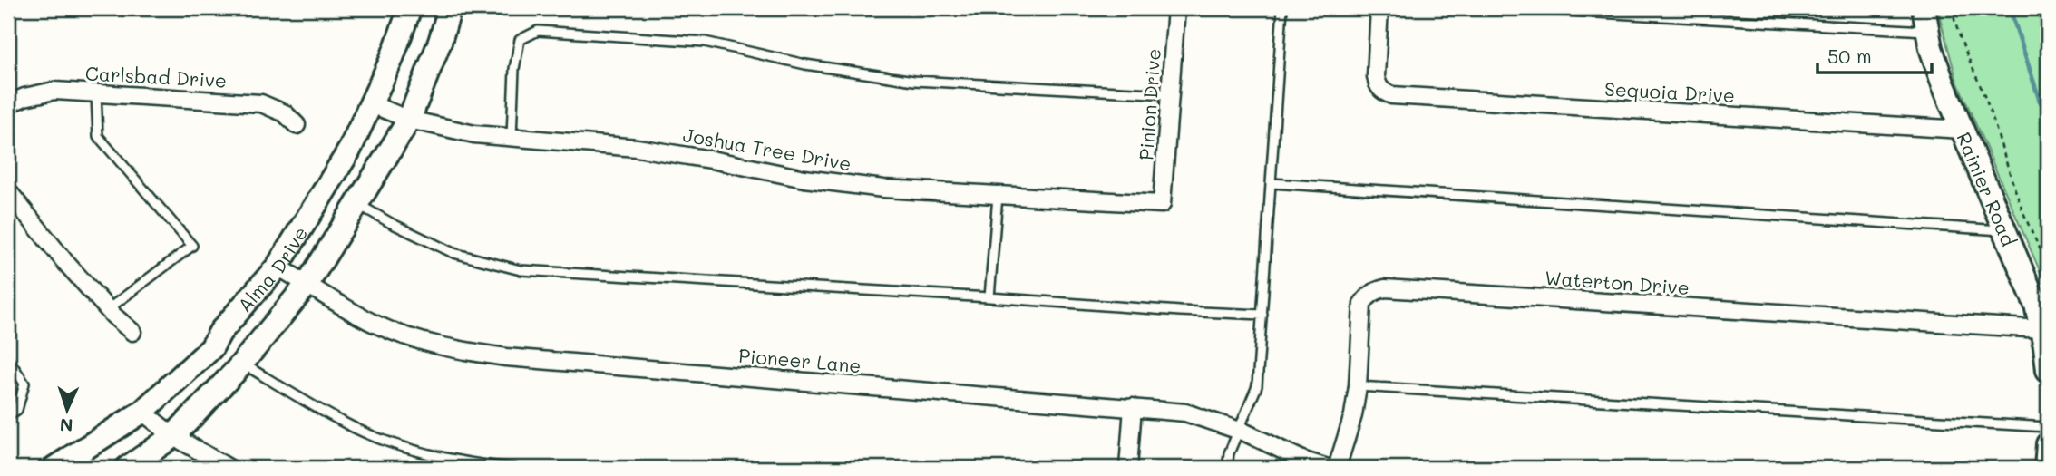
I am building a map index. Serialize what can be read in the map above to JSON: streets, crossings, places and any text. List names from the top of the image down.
{
  "streets": {
    "main road": ["Rainier Road", "Alma Drive"],
    "street": [
      "Carlsbad Drive",
      "Sequoia Drive",
      "Pinion Drive",
      "Joshua Tree Drive",
      "Waterton Drive",
      "Pioneer Lane"
    ]
  },
  "crossings": [
    ["Sequoia Drive", "Rainier Road"],
    ["Pinion Drive", "Joshua Tree Drive"],
    ["Joshua Tree Drive", "Alma Drive"],
    ["Rainier Road", "Waterton Drive"],
    ["Alma Drive", "Pioneer Lane"]
  ],
  "scale_bar": "50 m",
  "north": "bottom"
}
